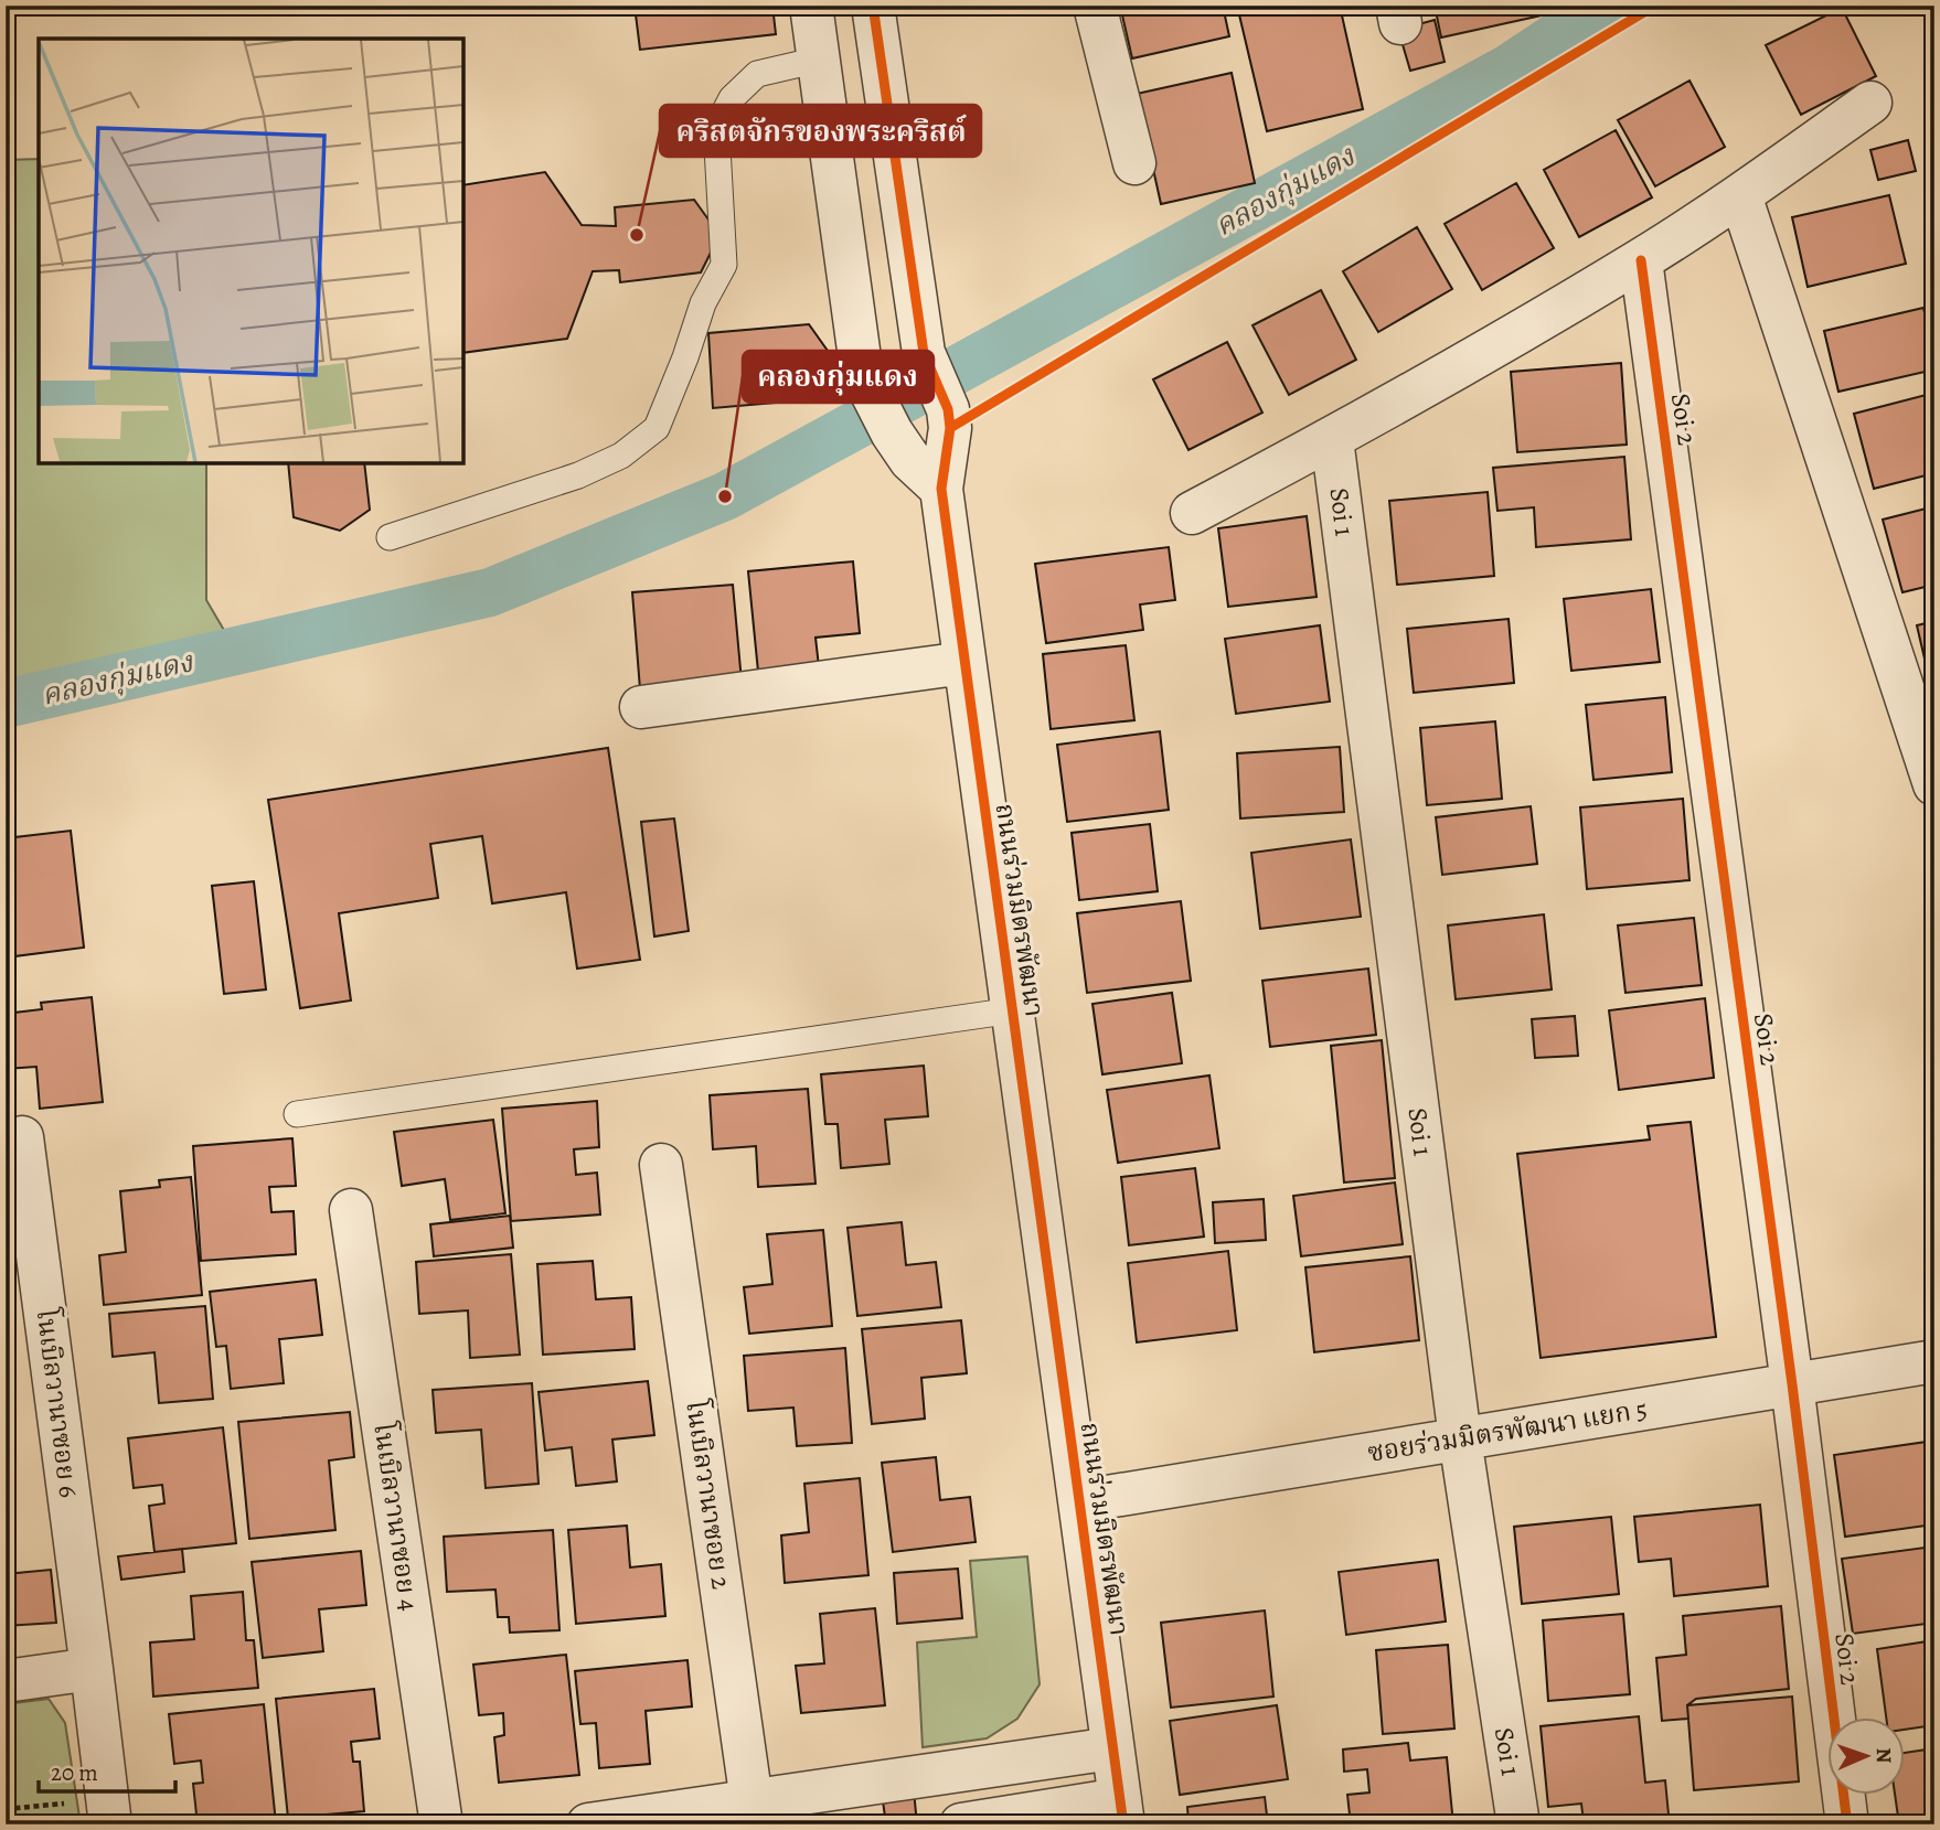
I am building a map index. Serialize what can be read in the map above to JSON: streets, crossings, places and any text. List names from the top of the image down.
{
  "streets": {
    "street": [
      "Soi 2",
      "Soi 1",
      "ถนนร่วมมิตรพัฒนา",
      "โนเบิลวานาซอย 6",
      "ซอยร่วมมิตรพัฒนา แยก 5",
      "โนเบิลวานาซอย 2",
      "โนเบิลวานาซอย 4"
    ]
  },
  "crossings": [
    ["Soi 2", "ซอยร่วมมิตรพัฒนา แยก 5"],
    ["Soi 1", "ซอยร่วมมิตรพัฒนา แยก 5"],
    ["ถนนร่วมมิตรพัฒนา", "ซอยร่วมมิตรพัฒนา แยก 5"]
  ],
  "water": ["คลองกุ่มแดง"],
  "places": ["คริสตจักรของพระคริสต์", "คลองกุ่มแดง"],
  "scale_bar": "20 m",
  "north": "right"
}
